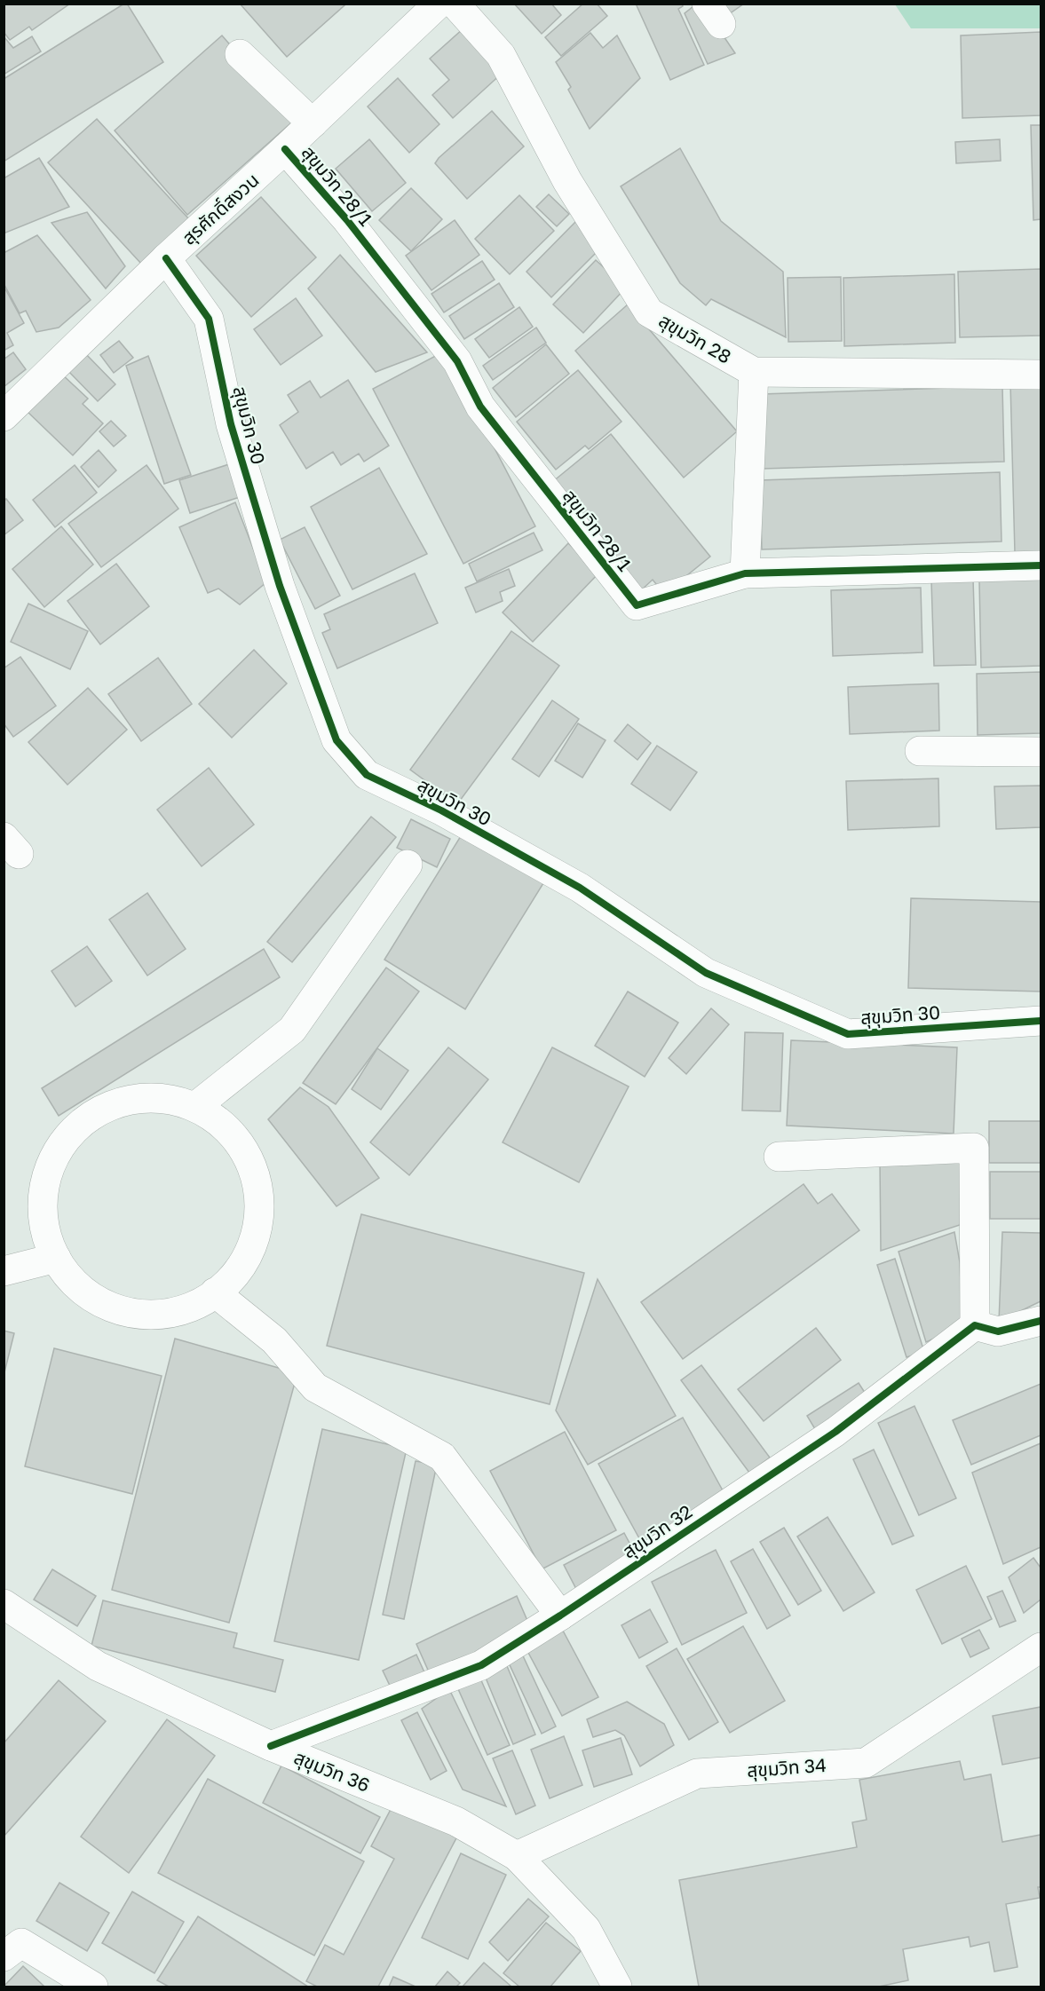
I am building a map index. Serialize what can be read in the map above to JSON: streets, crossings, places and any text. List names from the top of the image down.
{
  "streets": {
    "street": [
      "สุขุมวิท 28/1",
      "สุรศักดิ์สงวน",
      "สุขุมวิท 28",
      "สุขุมวิท 30",
      "สุขุมวิท 32",
      "สุขุมวิท 34",
      "สุขุมวิท 36"
    ]
  },
  "crossings": [
    ["สุขุมวิท 28/1", "สุรศักดิ์สงวน"],
    ["สุรศักดิ์สงวน", "สุขุมวิท 30"],
    ["สุขุมวิท 32", "สุขุมวิท 36"],
    ["สุขุมวิท 34", "สุขุมวิท 36"]
  ]
}
